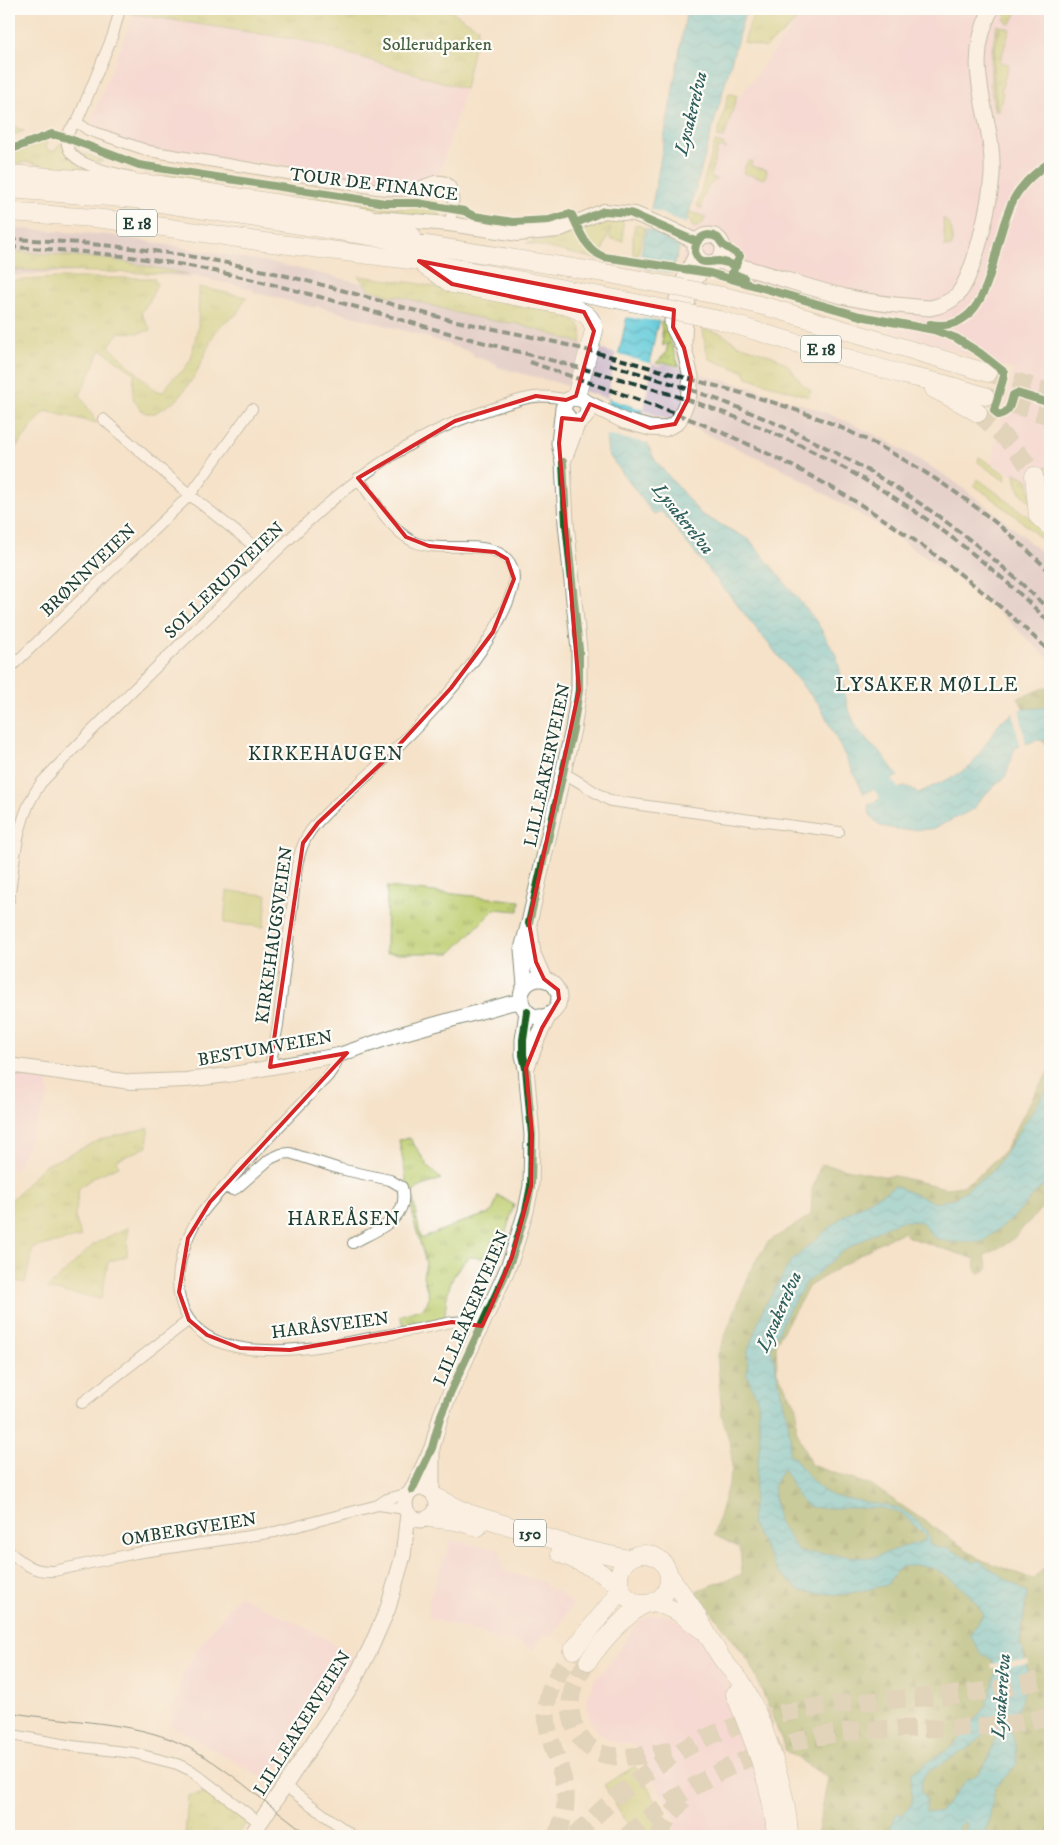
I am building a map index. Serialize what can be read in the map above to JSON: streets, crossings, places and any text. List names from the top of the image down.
{
  "streets": {
    "highway": ["E 18", "150"],
    "main road": ["LILLEAKERVEIEN"],
    "street": [
      "BRØNNVEIEN",
      "SOLLERUDVEIEN",
      "KIRKEHAUGSVEIEN",
      "BESTUMVEIEN",
      "HARÅSVEIEN",
      "OMBERGVEIEN"
    ],
    "cycle path": ["TOUR DE FINANCE"]
  },
  "crossings": [
    ["E 18", "SOLLERUDVEIEN"],
    ["E 18", "LILLEAKERVEIEN"],
    ["SOLLERUDVEIEN", "LILLEAKERVEIEN"],
    ["SOLLERUDVEIEN", "KIRKEHAUGSVEIEN"],
    ["LILLEAKERVEIEN", "BESTUMVEIEN"],
    ["LILLEAKERVEIEN", "HARÅSVEIEN"],
    ["LILLEAKERVEIEN", "OMBERGVEIEN"],
    ["LILLEAKERVEIEN", "150"],
    ["KIRKEHAUGSVEIEN", "BESTUMVEIEN"],
    ["BESTUMVEIEN", "HARÅSVEIEN"],
    ["OMBERGVEIEN", "150"]
  ],
  "districts": ["LYSAKER MØLLE", "KIRKEHAUGEN", "HAREÅSEN"],
  "water": ["Lysakerelva"],
  "parks": ["Sollerudparken"]
}
